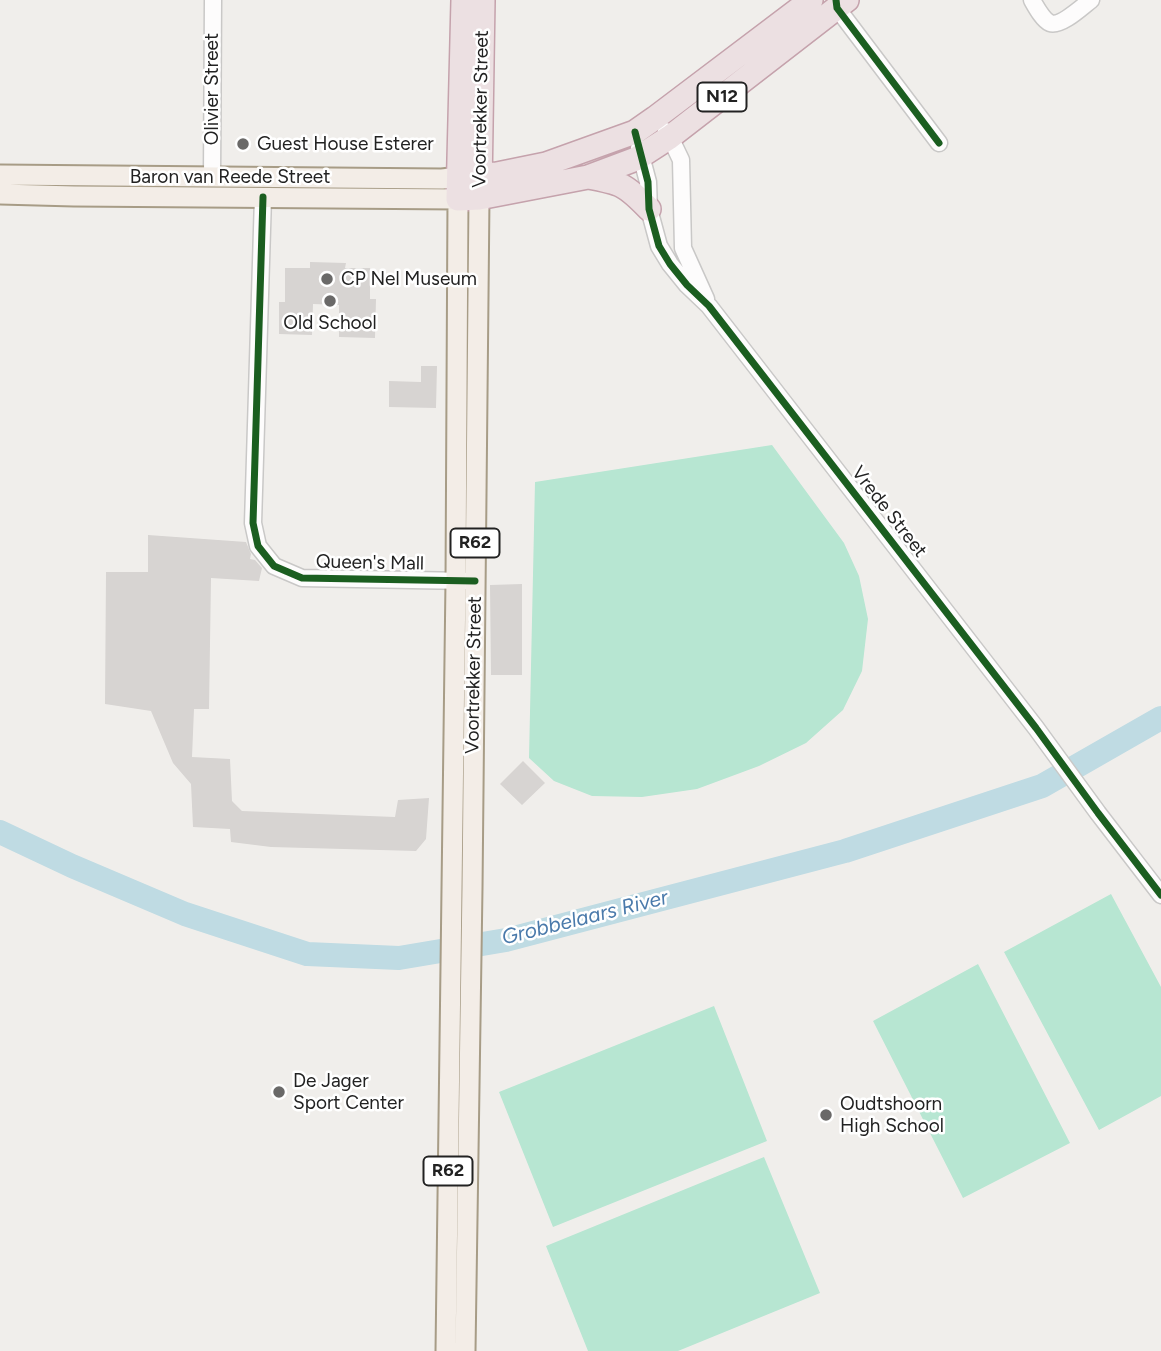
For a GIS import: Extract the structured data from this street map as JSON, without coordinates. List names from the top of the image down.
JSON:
{
  "streets": {
    "highway": ["N12", "Voortrekker Street"],
    "main road": ["Baron van Reede Street", "R62"],
    "street": ["Olivier Street", "Vrede Street", "Queen's Mall"]
  },
  "crossings": [
    ["Olivier Street", "Baron van Reede Street"],
    ["N12", "Voortrekker Street"],
    ["N12", "Baron van Reede Street"],
    ["N12", "Vrede Street"],
    ["Voortrekker Street", "Baron van Reede Street"],
    ["Voortrekker Street", "Queen's Mall"],
    ["Baron van Reede Street", "Queen's Mall"]
  ],
  "water": ["Grobbelaars River"],
  "places": [
    "Guest House Esterer",
    "CP Nel Museum",
    "Old School",
    "De Jager Sport Center",
    "Oudtshoorn High School"
  ]
}
